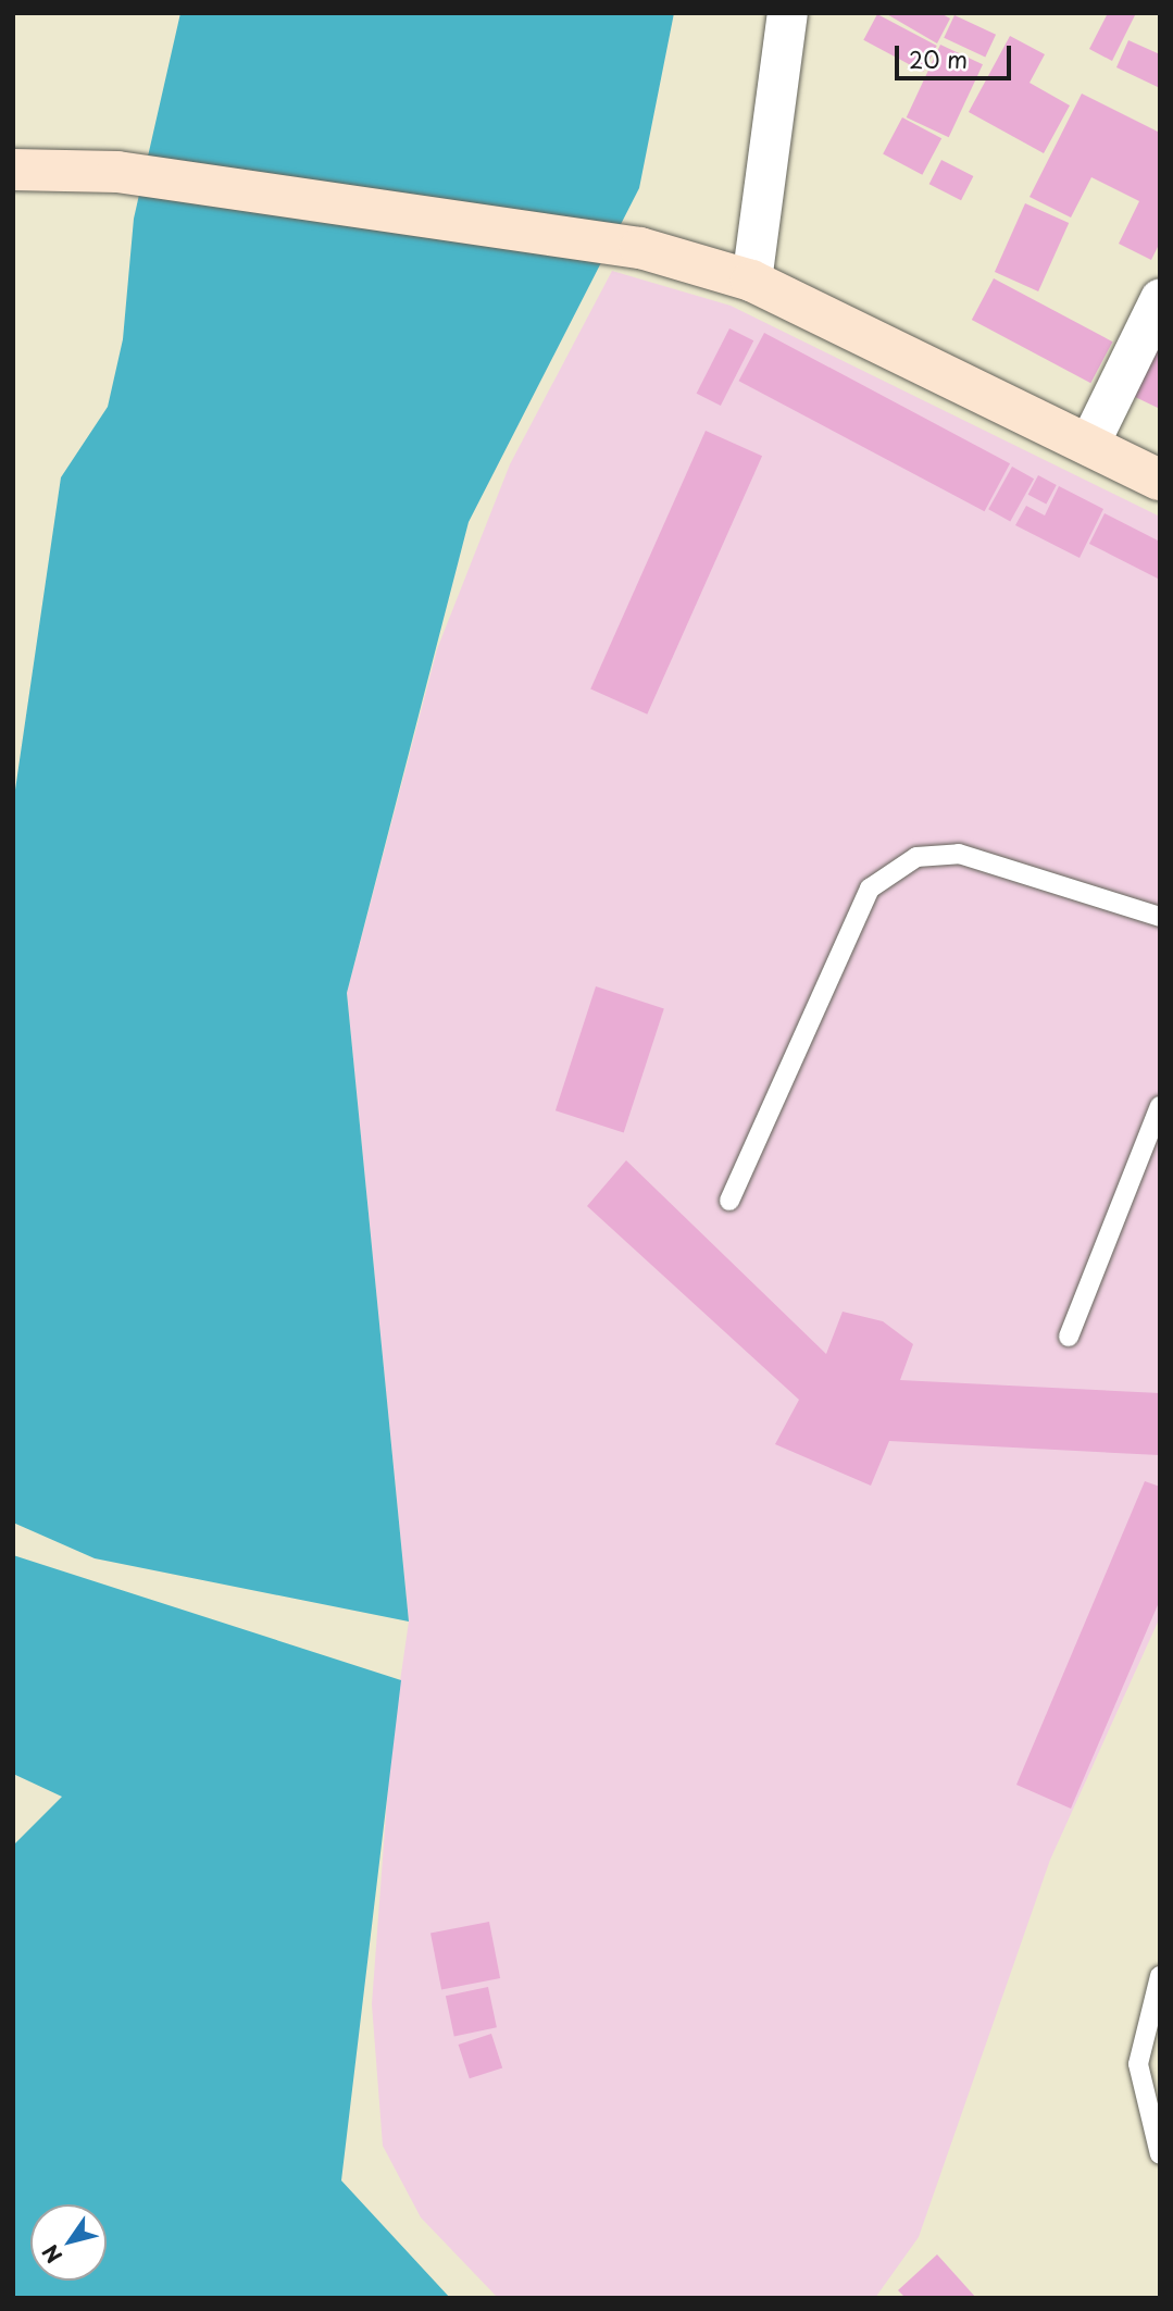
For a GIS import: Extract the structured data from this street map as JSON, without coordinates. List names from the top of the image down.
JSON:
{
  "scale_bar": "20 m",
  "north": "bottom left"
}
